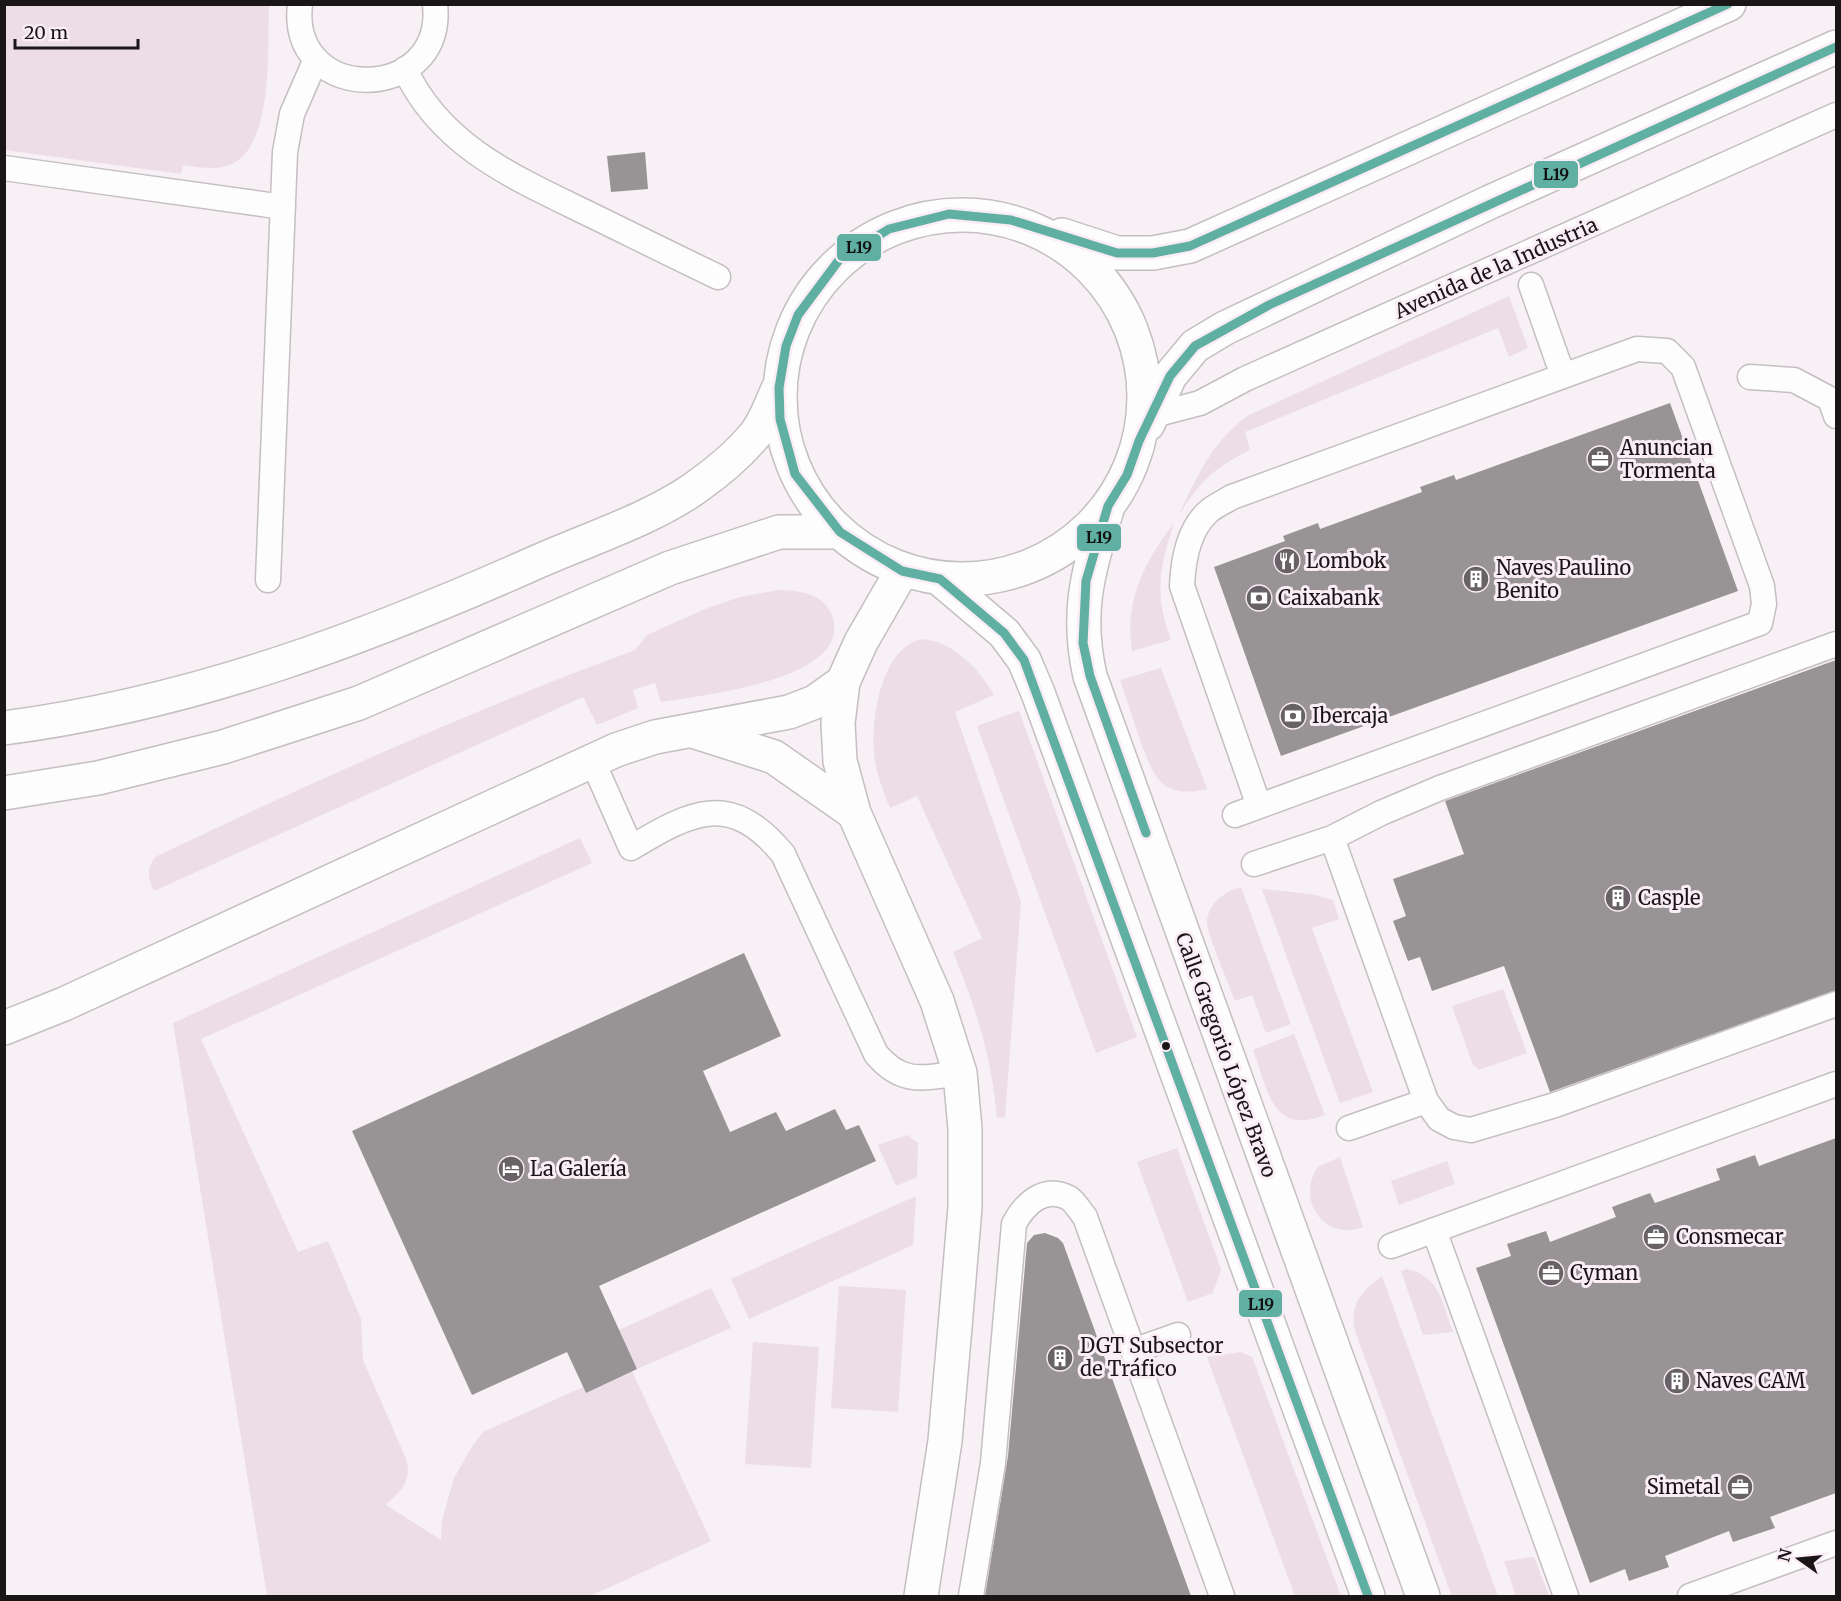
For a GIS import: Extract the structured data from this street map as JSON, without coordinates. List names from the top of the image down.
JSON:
{
  "streets": {
    "main road": ["Calle Gregorio López Bravo"],
    "lane": ["Avenida de la Industria"]
  },
  "places": {
    "office": [
      "Anuncian Tormenta",
      "Consmecar",
      "Cyman",
      "Simetal"
    ],
    "restaurant": ["Lombok"],
    "building": [
      "Naves Paulino Benito",
      "Casple",
      "DGT Subsector de Tráfico",
      "Naves CAM"
    ],
    "bank": ["Caixabank", "Ibercaja"],
    "hotel": ["La Galería"]
  },
  "lines": ["transit line L19"],
  "scale_bar": "20 m",
  "north": "left"
}
